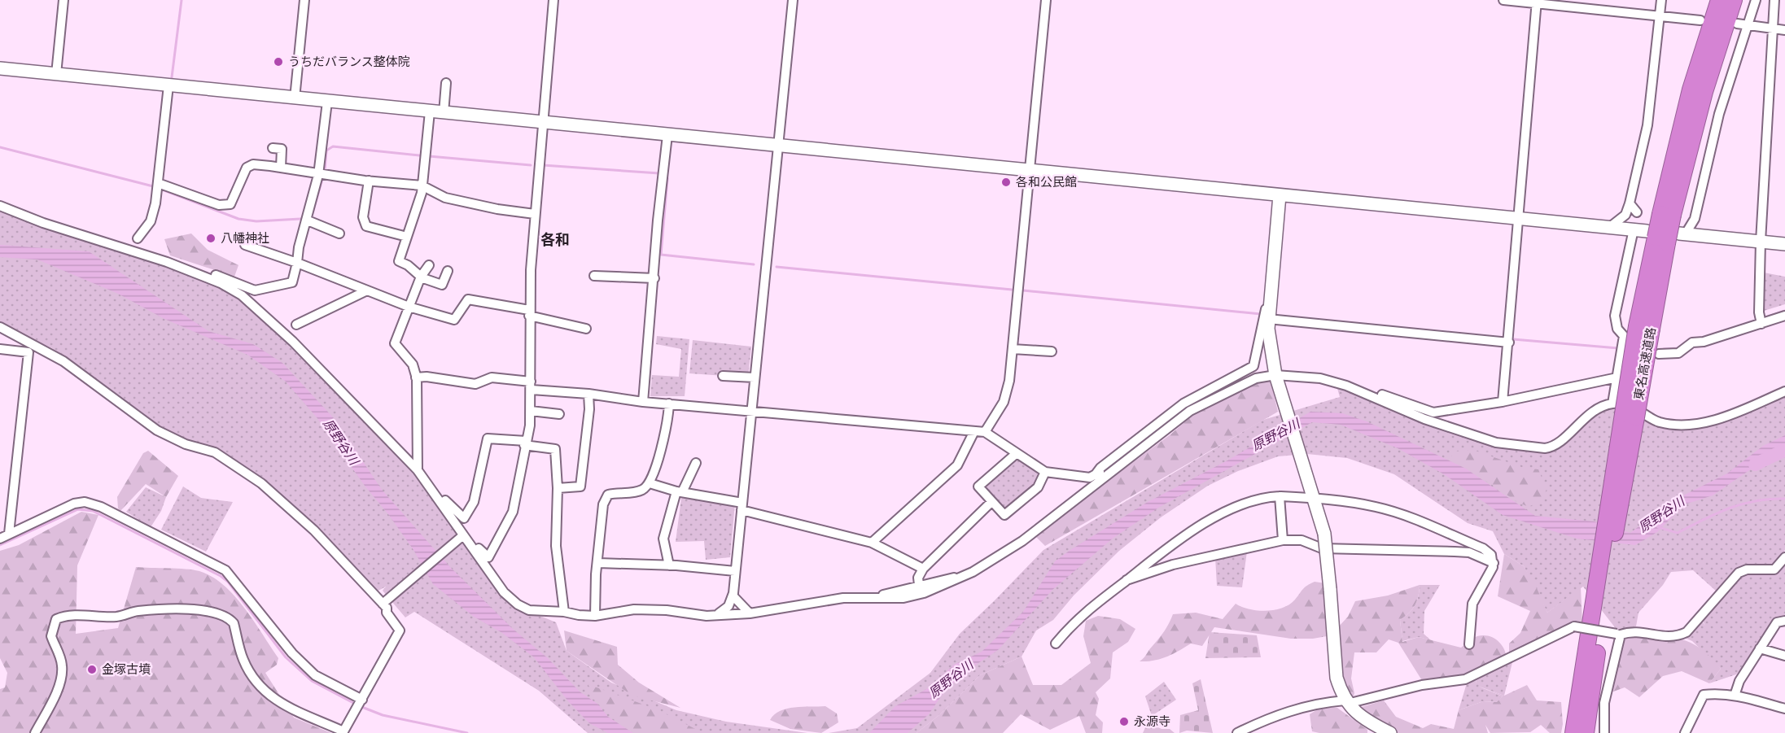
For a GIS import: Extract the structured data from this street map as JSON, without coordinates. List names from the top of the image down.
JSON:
{
  "streets": {
    "highway": ["東名高速道路"]
  },
  "districts": ["各和"],
  "water": ["原野谷川"],
  "places": [
    "うちだバランス整体院",
    "各和公民館",
    "八幡神社",
    "金塚古墳",
    "永源寺"
  ]
}
